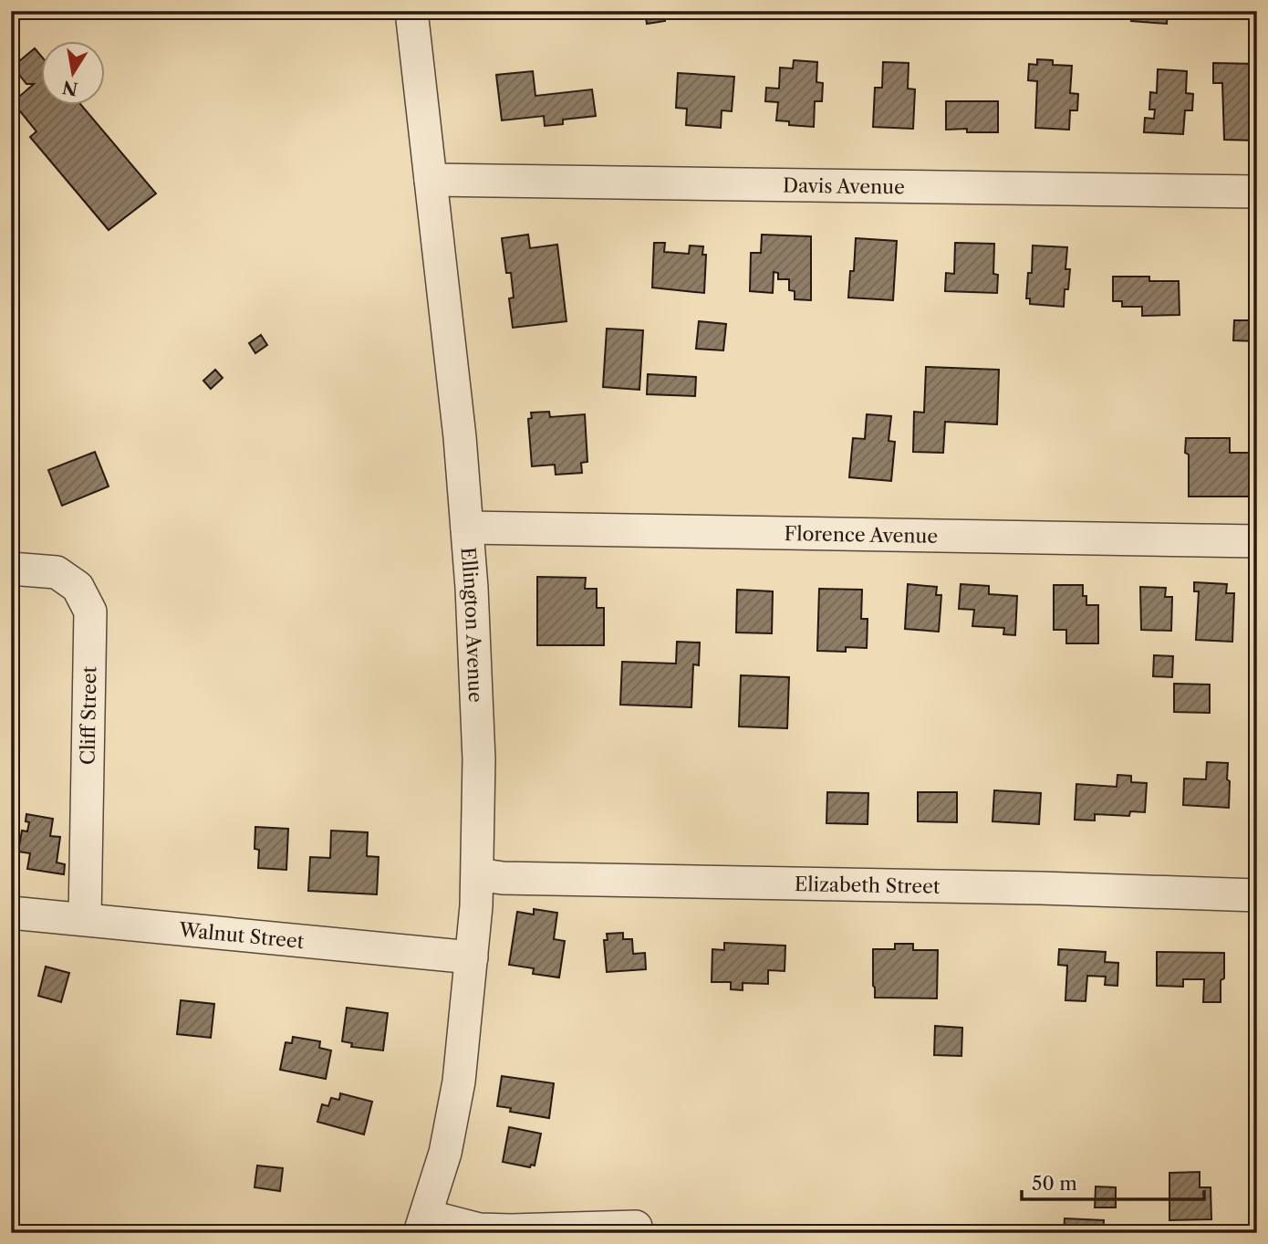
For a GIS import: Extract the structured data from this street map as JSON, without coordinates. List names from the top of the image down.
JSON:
{
  "streets": {
    "street": [
      "Davis Avenue",
      "Florence Avenue",
      "Ellington Avenue",
      "Cliff Street",
      "Elizabeth Street",
      "Walnut Street"
    ]
  },
  "crossings": [
    ["Davis Avenue", "Ellington Avenue"],
    ["Florence Avenue", "Ellington Avenue"],
    ["Ellington Avenue", "Elizabeth Street"],
    ["Ellington Avenue", "Walnut Street"],
    ["Cliff Street", "Walnut Street"]
  ],
  "scale_bar": "50 m",
  "north": "bottom"
}
